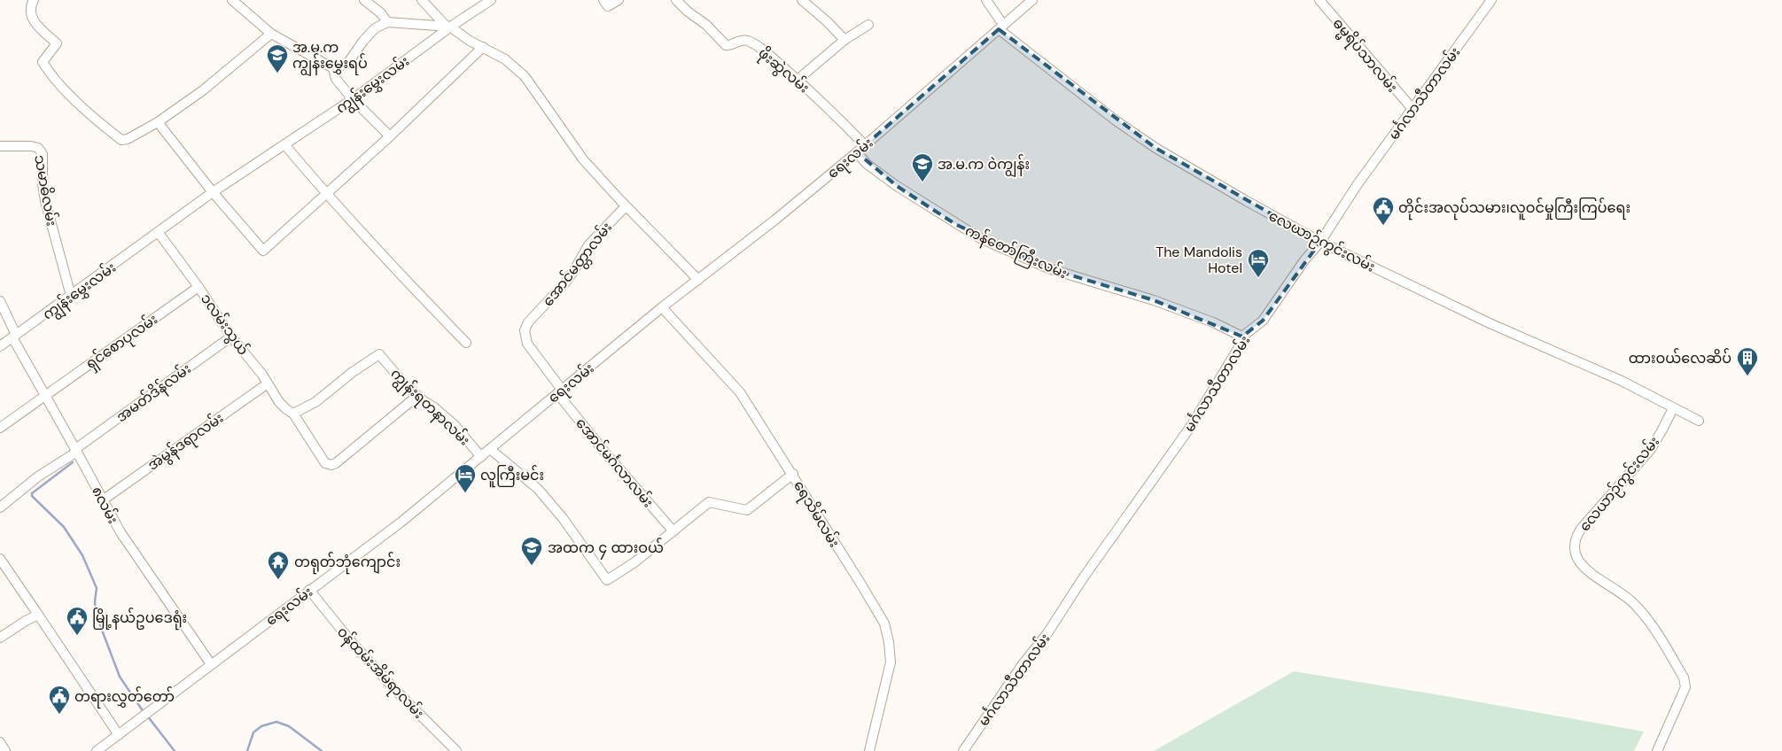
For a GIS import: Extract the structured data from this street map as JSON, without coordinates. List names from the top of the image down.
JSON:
{
  "streets": {
    "street": [
      "ဓမ္မရိပ်သာလမ်း",
      "ဖိုးဆွဲလမ်း",
      "ကျွန်းမွှေးလမ်း",
      "မင်္ဂလာသီတာလမ်း",
      "ရေးလမ်း",
      "သမာဓိလမ်း",
      "လေယာဉ်ကွင်းလမ်း",
      "ကန်တော်ကြီးလမ်း",
      "အောင်မတ္တာလမ်း",
      "၁လမ်းသွယ်",
      "ရှင်စောပုလမ်း",
      "အမတ်ဒိန်လမ်း",
      "ကျွန်းရတနာလမ်း",
      "အဲမွန်ဒရာလမ်း",
      "အောင်မင်္ဂလာလမ်း",
      "၈လမ်း",
      "ရေသိမ်လမ်း",
      "၀န်ထမ်းအိမ်ရာလမ်း"
    ]
  },
  "crossings": [
    ["ဓမ္မရိပ်သာလမ်း", "မင်္ဂလာသီတာလမ်း"],
    ["ဖိုးဆွဲလမ်း", "ရေးလမ်း"],
    ["ကျွန်းမွှေးလမ်း", "သမာဓိလမ်း"],
    ["ကျွန်းမွှေးလမ်း", "၁လမ်းသွယ်"],
    ["ကျွန်းမွှေးလမ်း", "၈လမ်း"],
    ["မင်္ဂလာသီတာလမ်း", "လေယာဉ်ကွင်းလမ်း"],
    ["မင်္ဂလာသီတာလမ်း", "ကန်တော်ကြီးလမ်း"],
    ["ရေးလမ်း", "လေယာဉ်ကွင်းလမ်း"],
    ["ရေးလမ်း", "ကန်တော်ကြီးလမ်း"],
    ["ရေးလမ်း", "အောင်မတ္တာလမ်း"],
    ["ရေးလမ်း", "ကျွန်းရတနာလမ်း"],
    ["ရေးလမ်း", "အောင်မင်္ဂလာလမ်း"],
    ["ရေးလမ်း", "၈လမ်း"],
    ["ရေးလမ်း", "ရေသိမ်လမ်း"],
    ["ရေးလမ်း", "၀န်ထမ်းအိမ်ရာလမ်း"],
    ["အောင်မတ္တာလမ်း", "အောင်မင်္ဂလာလမ်း"],
    ["၁လမ်းသွယ်", "ရှင်စောပုလမ်း"],
    ["၁လမ်းသွယ်", "အမတ်ဒိန်လမ်း"],
    ["၁လမ်းသွယ်", "ကျွန်းရတနာလမ်း"],
    ["၁လမ်းသွယ်", "အဲမွန်ဒရာလမ်း"],
    ["ရှင်စောပုလမ်း", "၈လမ်း"],
    ["အမတ်ဒိန်လမ်း", "၈လမ်း"],
    ["အဲမွန်ဒရာလမ်း", "၈လမ်း"]
  ],
  "places": {
    "school or university": ["အ.မ.က ကျွန်းမွှေးရပ်", "အ.မ.က ဝဲကျွန်း", "အထက ၄ ထားဝယ်"],
    "public building": ["တိုင်းအလုပ်သမား၊လူဝင်မှုကြီးကြပ်ရေး", "မြို့နယ်ဥပဒေရုံး", "တရားလွှတ်တော်"],
    "hotel": ["The Mandolis Hotel", "လူကြီးမင်း"],
    "building": ["ထားဝယ်လေဆိပ်"],
    "temple": ["တရုတ်ဘုံကျောင်း"]
  }
}
